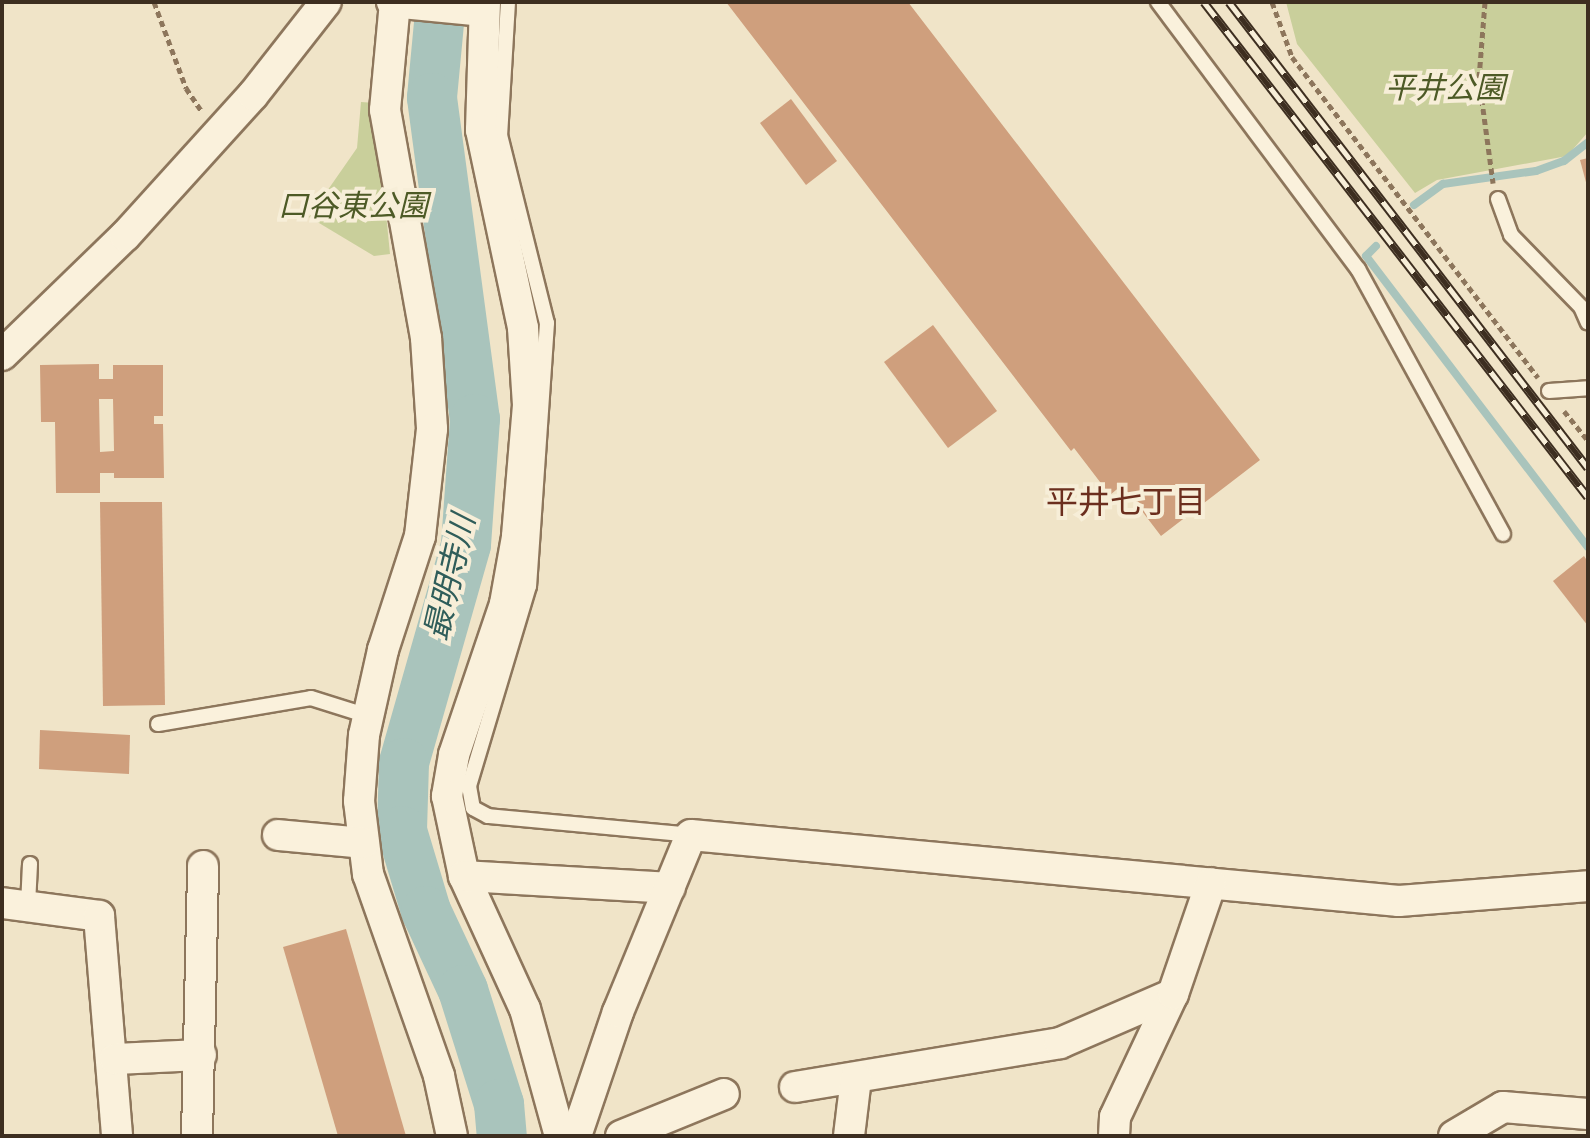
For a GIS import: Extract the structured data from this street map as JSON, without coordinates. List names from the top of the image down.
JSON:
{
  "districts": ["平井七丁目"],
  "water": ["最明寺川"],
  "parks": ["平井公園", "口谷東公園"]
}
